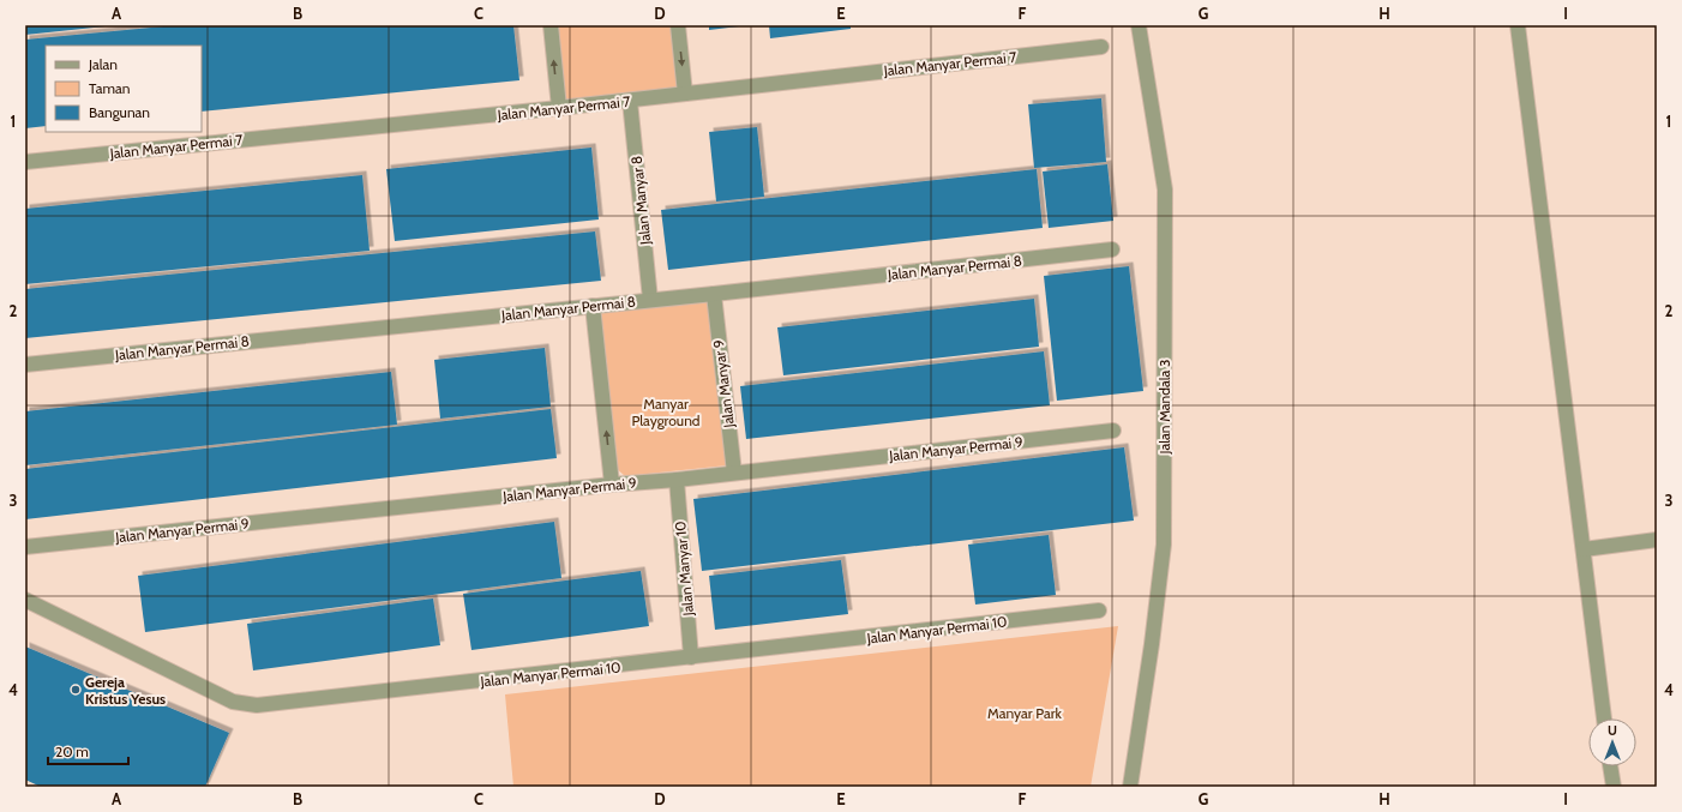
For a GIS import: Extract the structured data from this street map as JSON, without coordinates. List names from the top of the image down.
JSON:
{
  "streets": {
    "street": [
      "Jalan Manyar Permai 7",
      "Jalan Manyar 8",
      "Jalan Manyar Permai 8",
      "Jalan Manyar 9",
      "Jalan Mandala 3",
      "Jalan Manyar Permai 9",
      "Jalan Manyar 10",
      "Jalan Manyar Permai 10"
    ]
  },
  "crossings": [
    ["Jalan Manyar Permai 7", "Jalan Manyar 8"],
    ["Jalan Manyar 8", "Jalan Manyar Permai 8"],
    ["Jalan Manyar Permai 8", "Jalan Manyar 9"],
    ["Jalan Manyar 9", "Jalan Manyar Permai 9"],
    ["Jalan Manyar Permai 9", "Jalan Manyar 10"],
    ["Jalan Manyar 10", "Jalan Manyar Permai 10"]
  ],
  "parks": ["Manyar Playground", "Manyar Park"],
  "places": ["Gereja Kristus Yesus"],
  "legend": ["Jalan", "Taman", "Bangunan"],
  "scale_bar": "20 m",
  "north": "top",
  "grid": {
    "columns": [
      "A",
      "B",
      "C",
      "D",
      "E",
      "F",
      "G",
      "H",
      "I"
    ],
    "rows": [
      "1",
      "2",
      "3",
      "4"
    ]
  }
}
